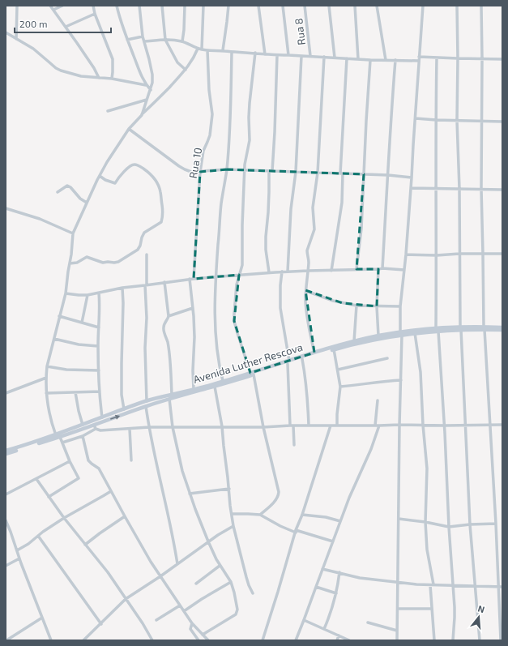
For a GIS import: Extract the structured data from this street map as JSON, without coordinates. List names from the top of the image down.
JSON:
{
  "streets": {
    "main road": ["Avenida Luther Rescova"],
    "street": ["Rua 8", "Rua 10"]
  },
  "scale_bar": "200 m",
  "north": "top"
}
